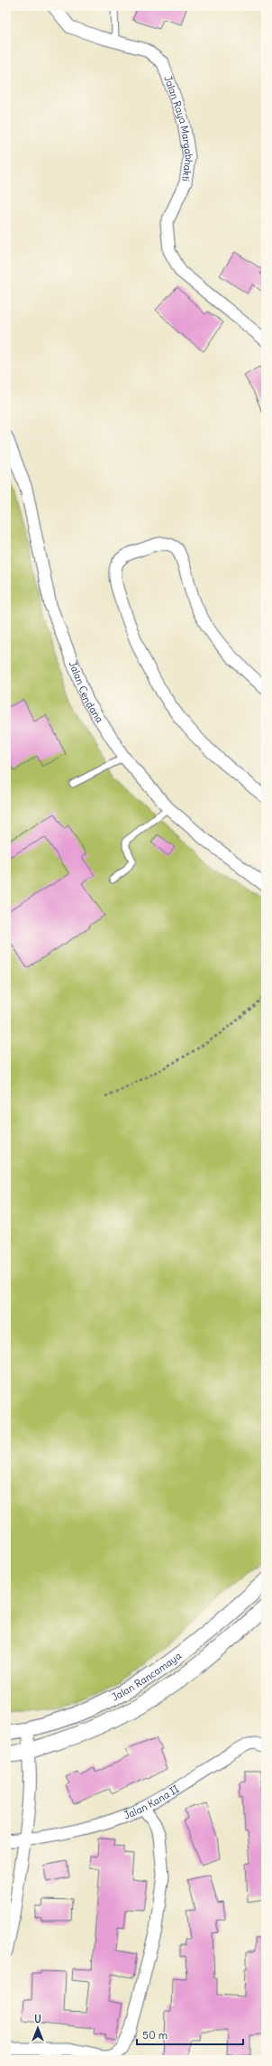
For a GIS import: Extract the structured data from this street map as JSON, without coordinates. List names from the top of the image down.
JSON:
{
  "streets": {
    "street": [
      "Jalan Raya Margabhakti",
      "Jalan Cendana",
      "Jalan Rancamaya",
      "Jalan Kana II"
    ]
  },
  "scale_bar": "50 m",
  "north": "top"
}
